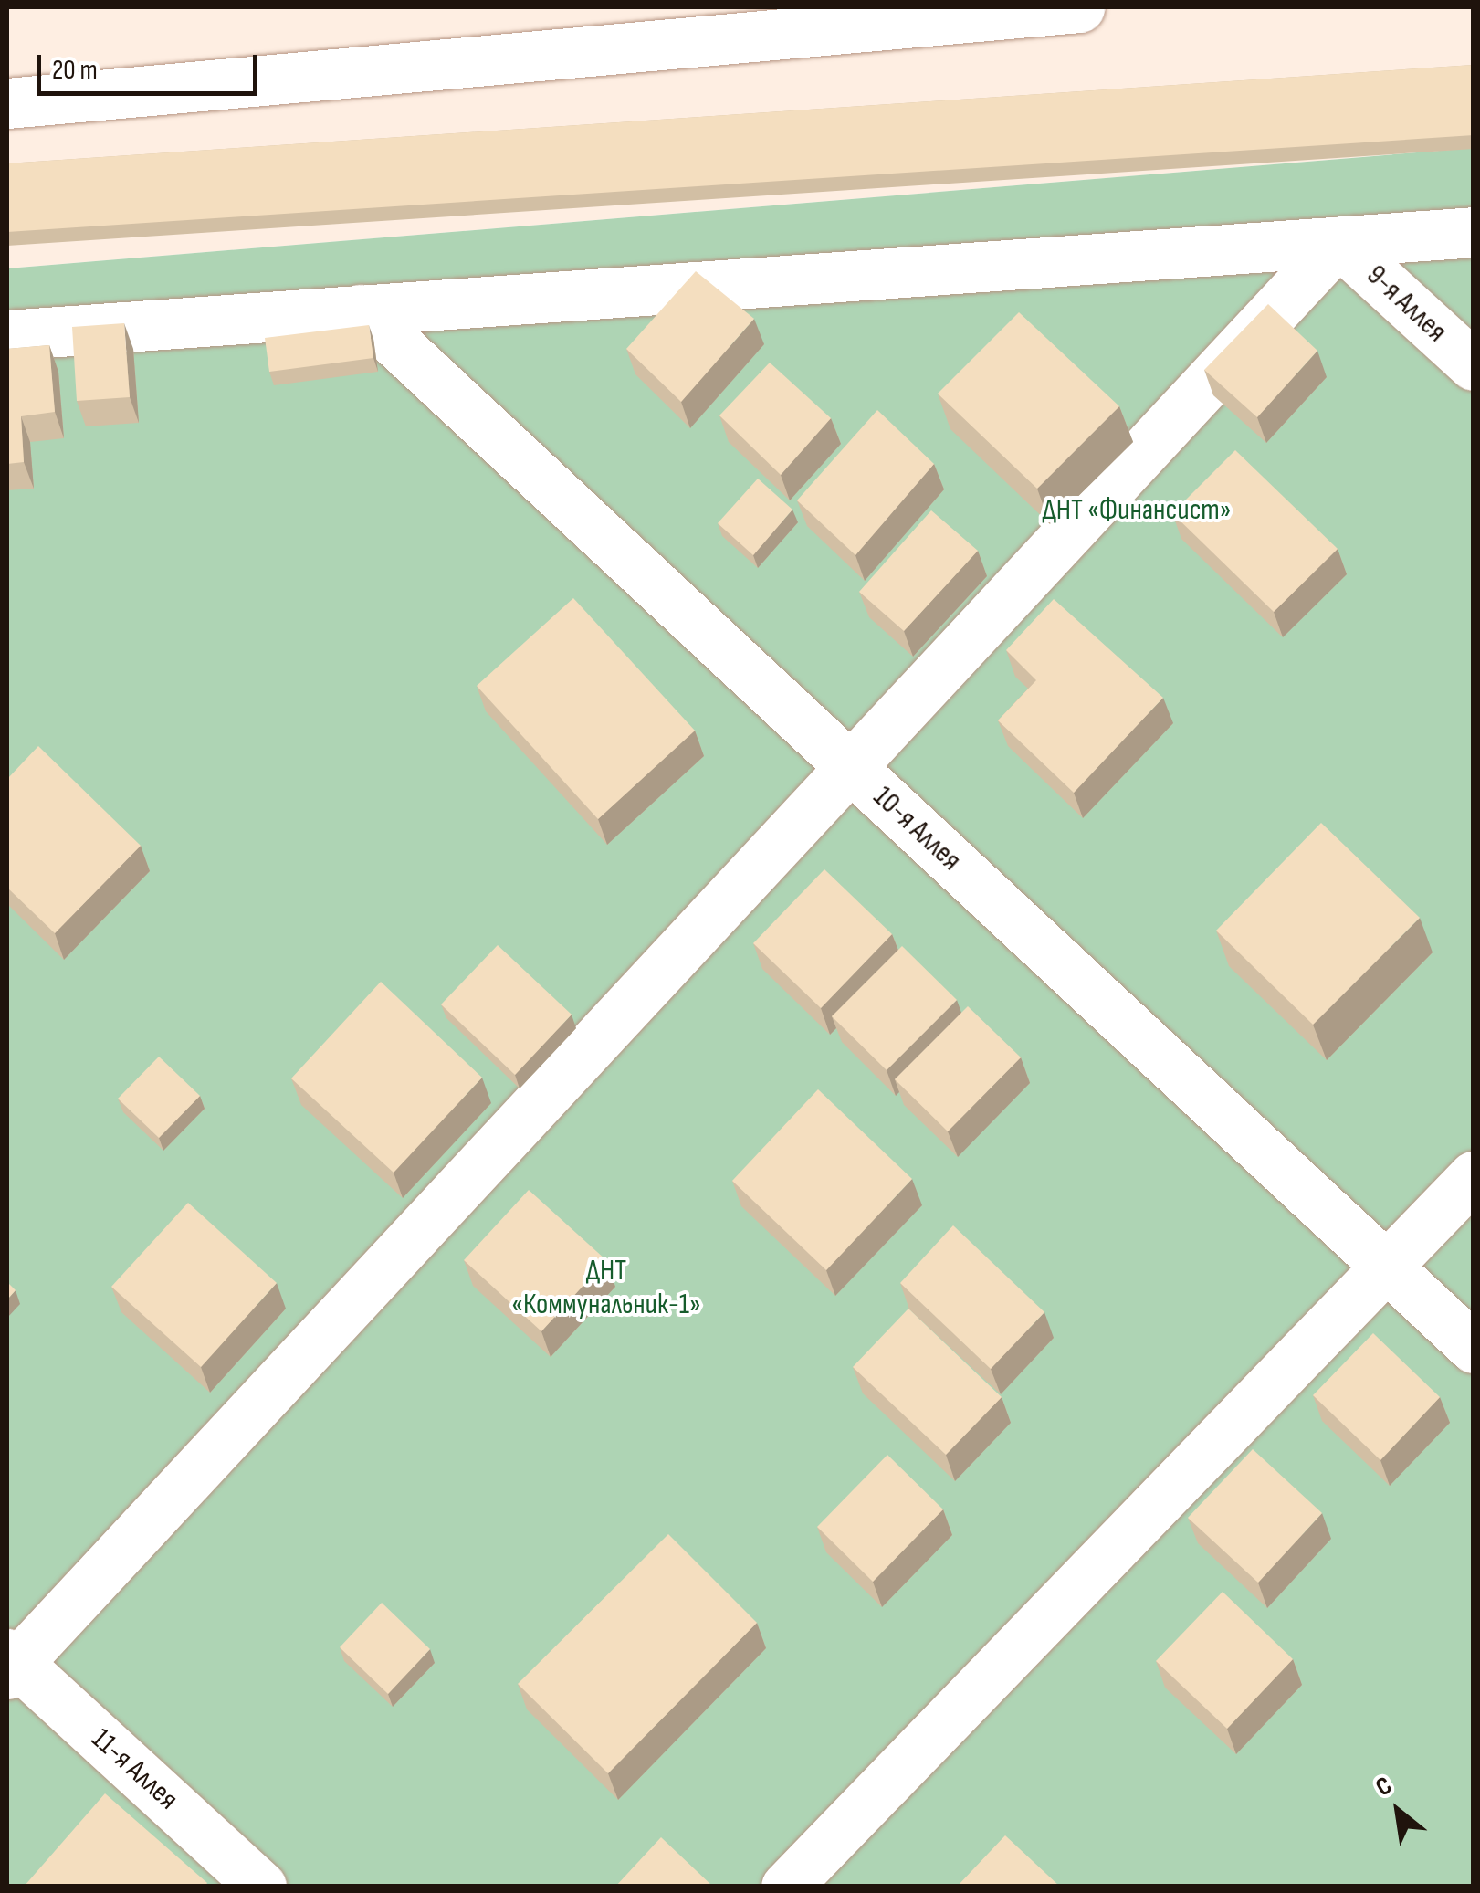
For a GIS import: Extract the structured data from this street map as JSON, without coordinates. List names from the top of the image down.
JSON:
{
  "streets": {
    "lane": ["9-я Аллея", "10-я Аллея", "11-я Аллея"]
  },
  "parks": ["ДНТ «Финансист»", "ДНТ «Коммунальник-1»"],
  "scale_bar": "20 m",
  "north": "top left"
}
